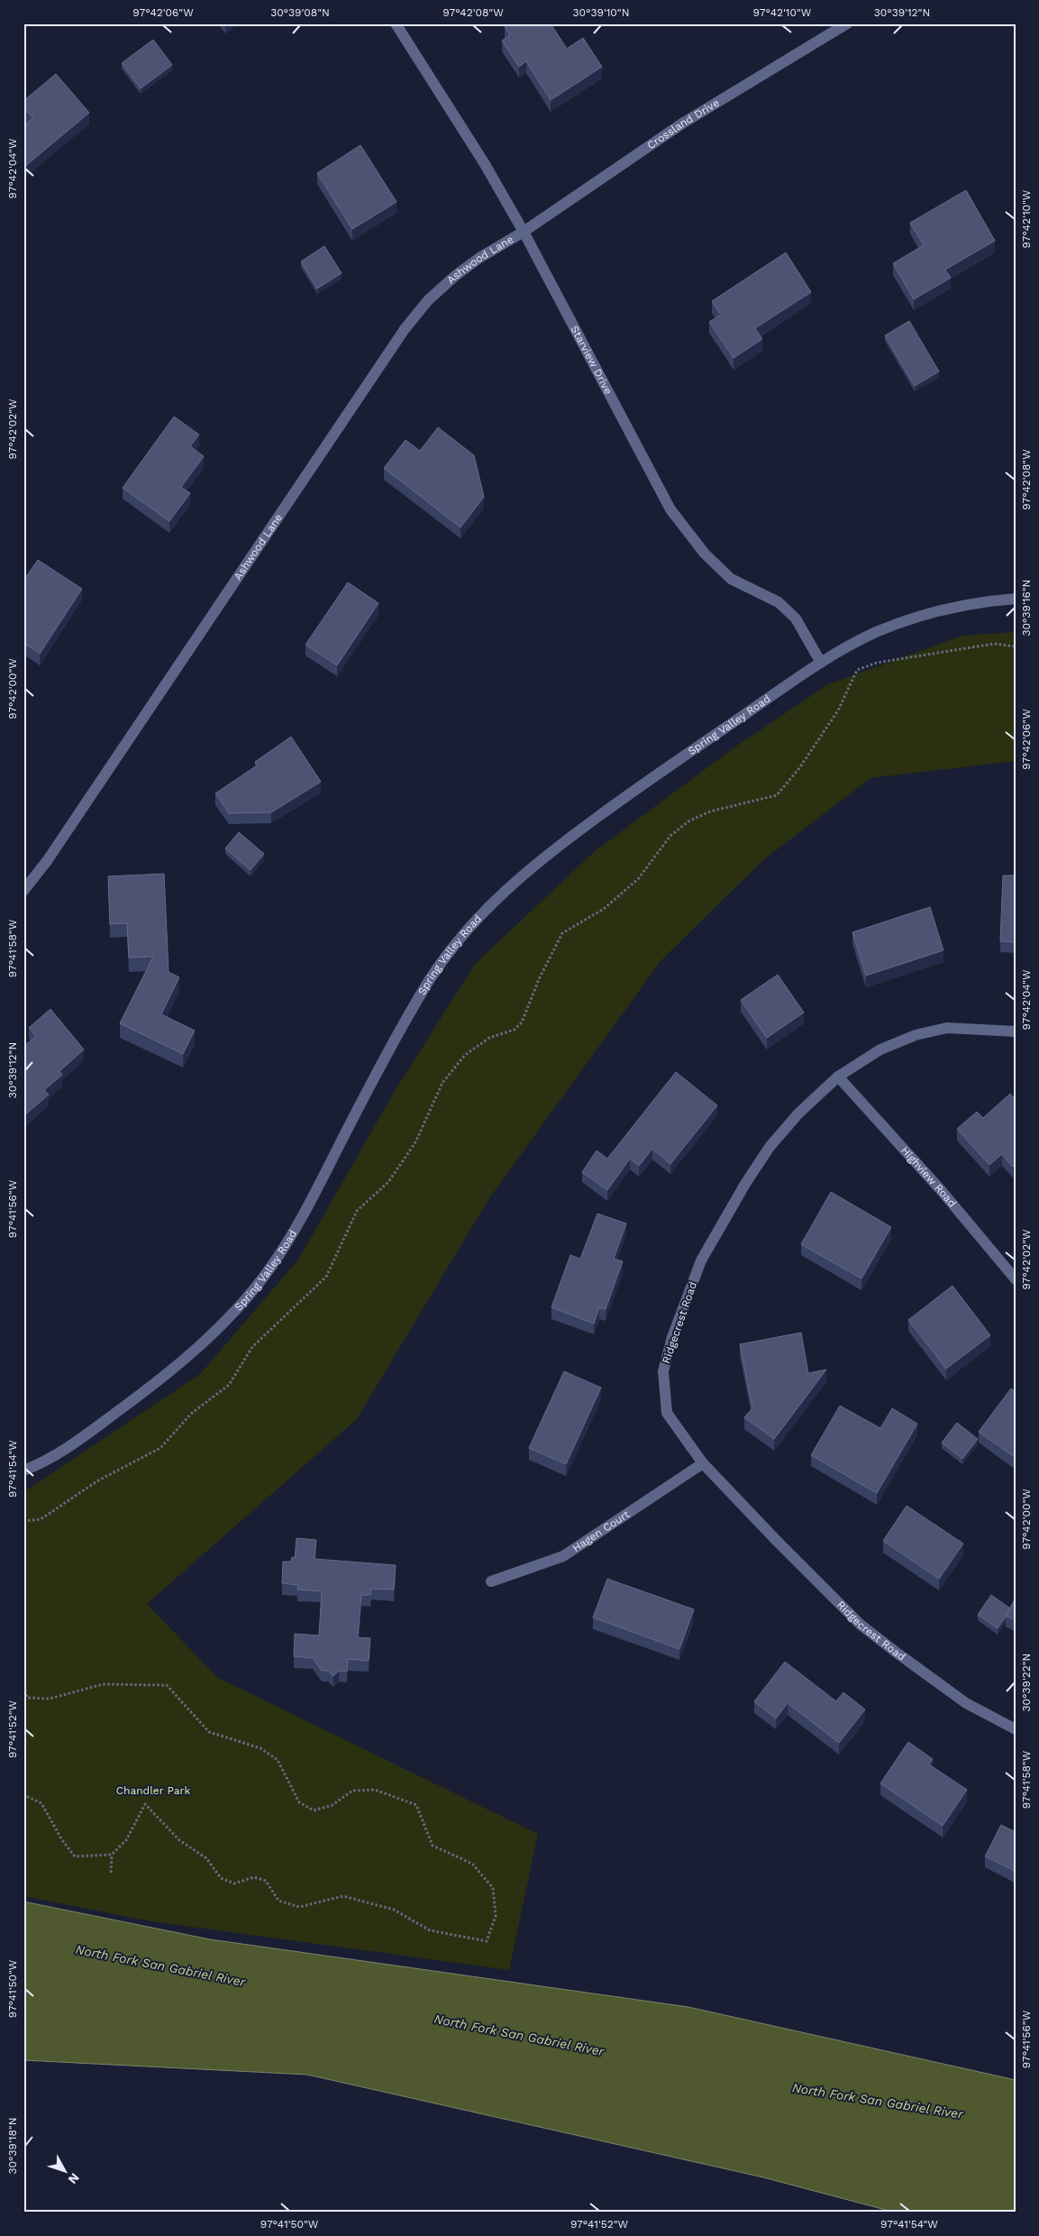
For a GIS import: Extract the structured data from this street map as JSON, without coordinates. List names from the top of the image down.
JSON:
{
  "streets": {
    "street": [
      "Crossland Drive",
      "Ashwood Lane",
      "Starview Drive",
      "Spring Valley Road",
      "Highview Road",
      "Ridgecrest Road",
      "Hagen Court"
    ]
  },
  "crossings": [
    ["Crossland Drive", "Ashwood Lane"],
    ["Crossland Drive", "Starview Drive"],
    ["Ashwood Lane", "Starview Drive"],
    ["Starview Drive", "Spring Valley Road"],
    ["Highview Road", "Ridgecrest Road"],
    ["Ridgecrest Road", "Hagen Court"]
  ],
  "water": ["North Fork San Gabriel River"],
  "parks": ["Chandler Park"],
  "north": "bottom right",
  "coordinates": [
    "97°42'06\"W",
    "30°39'08\"N",
    "97°42'08\"W",
    "30°39'10\"N",
    "97°42'10\"W",
    "30°39'12\"N",
    "97°42'04\"W",
    "97°42'02\"W",
    "30°39'16\"N",
    "97°42'00\"W",
    "97°41'58\"W",
    "97°41'56\"W",
    "97°41'54\"W",
    "30°39'22\"N",
    "97°41'52\"W",
    "97°41'50\"W",
    "30°39'18\"N"
  ]
}
